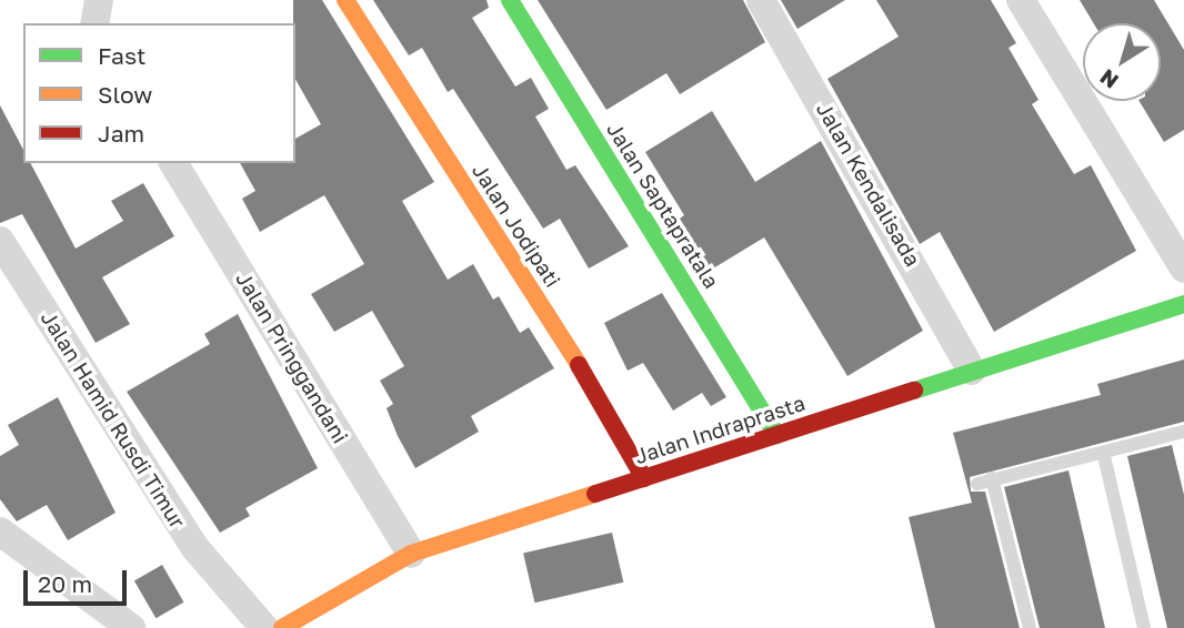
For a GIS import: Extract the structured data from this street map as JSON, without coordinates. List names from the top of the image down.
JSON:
{
  "streets": {
    "street": [
      "Jalan Kendalisada",
      "Jalan Saptapratala",
      "Jalan Jodipati",
      "Jalan Pringgandani",
      "Jalan Hamid Rusdi Timur",
      "Jalan Indraprasta"
    ]
  },
  "crossings": [
    ["Jalan Kendalisada", "Jalan Indraprasta"],
    ["Jalan Saptapratala", "Jalan Indraprasta"],
    ["Jalan Jodipati", "Jalan Indraprasta"],
    ["Jalan Pringgandani", "Jalan Indraprasta"]
  ],
  "legend": ["Fast", "Slow", "Jam"],
  "scale_bar": "20 m",
  "north": "bottom left"
}
